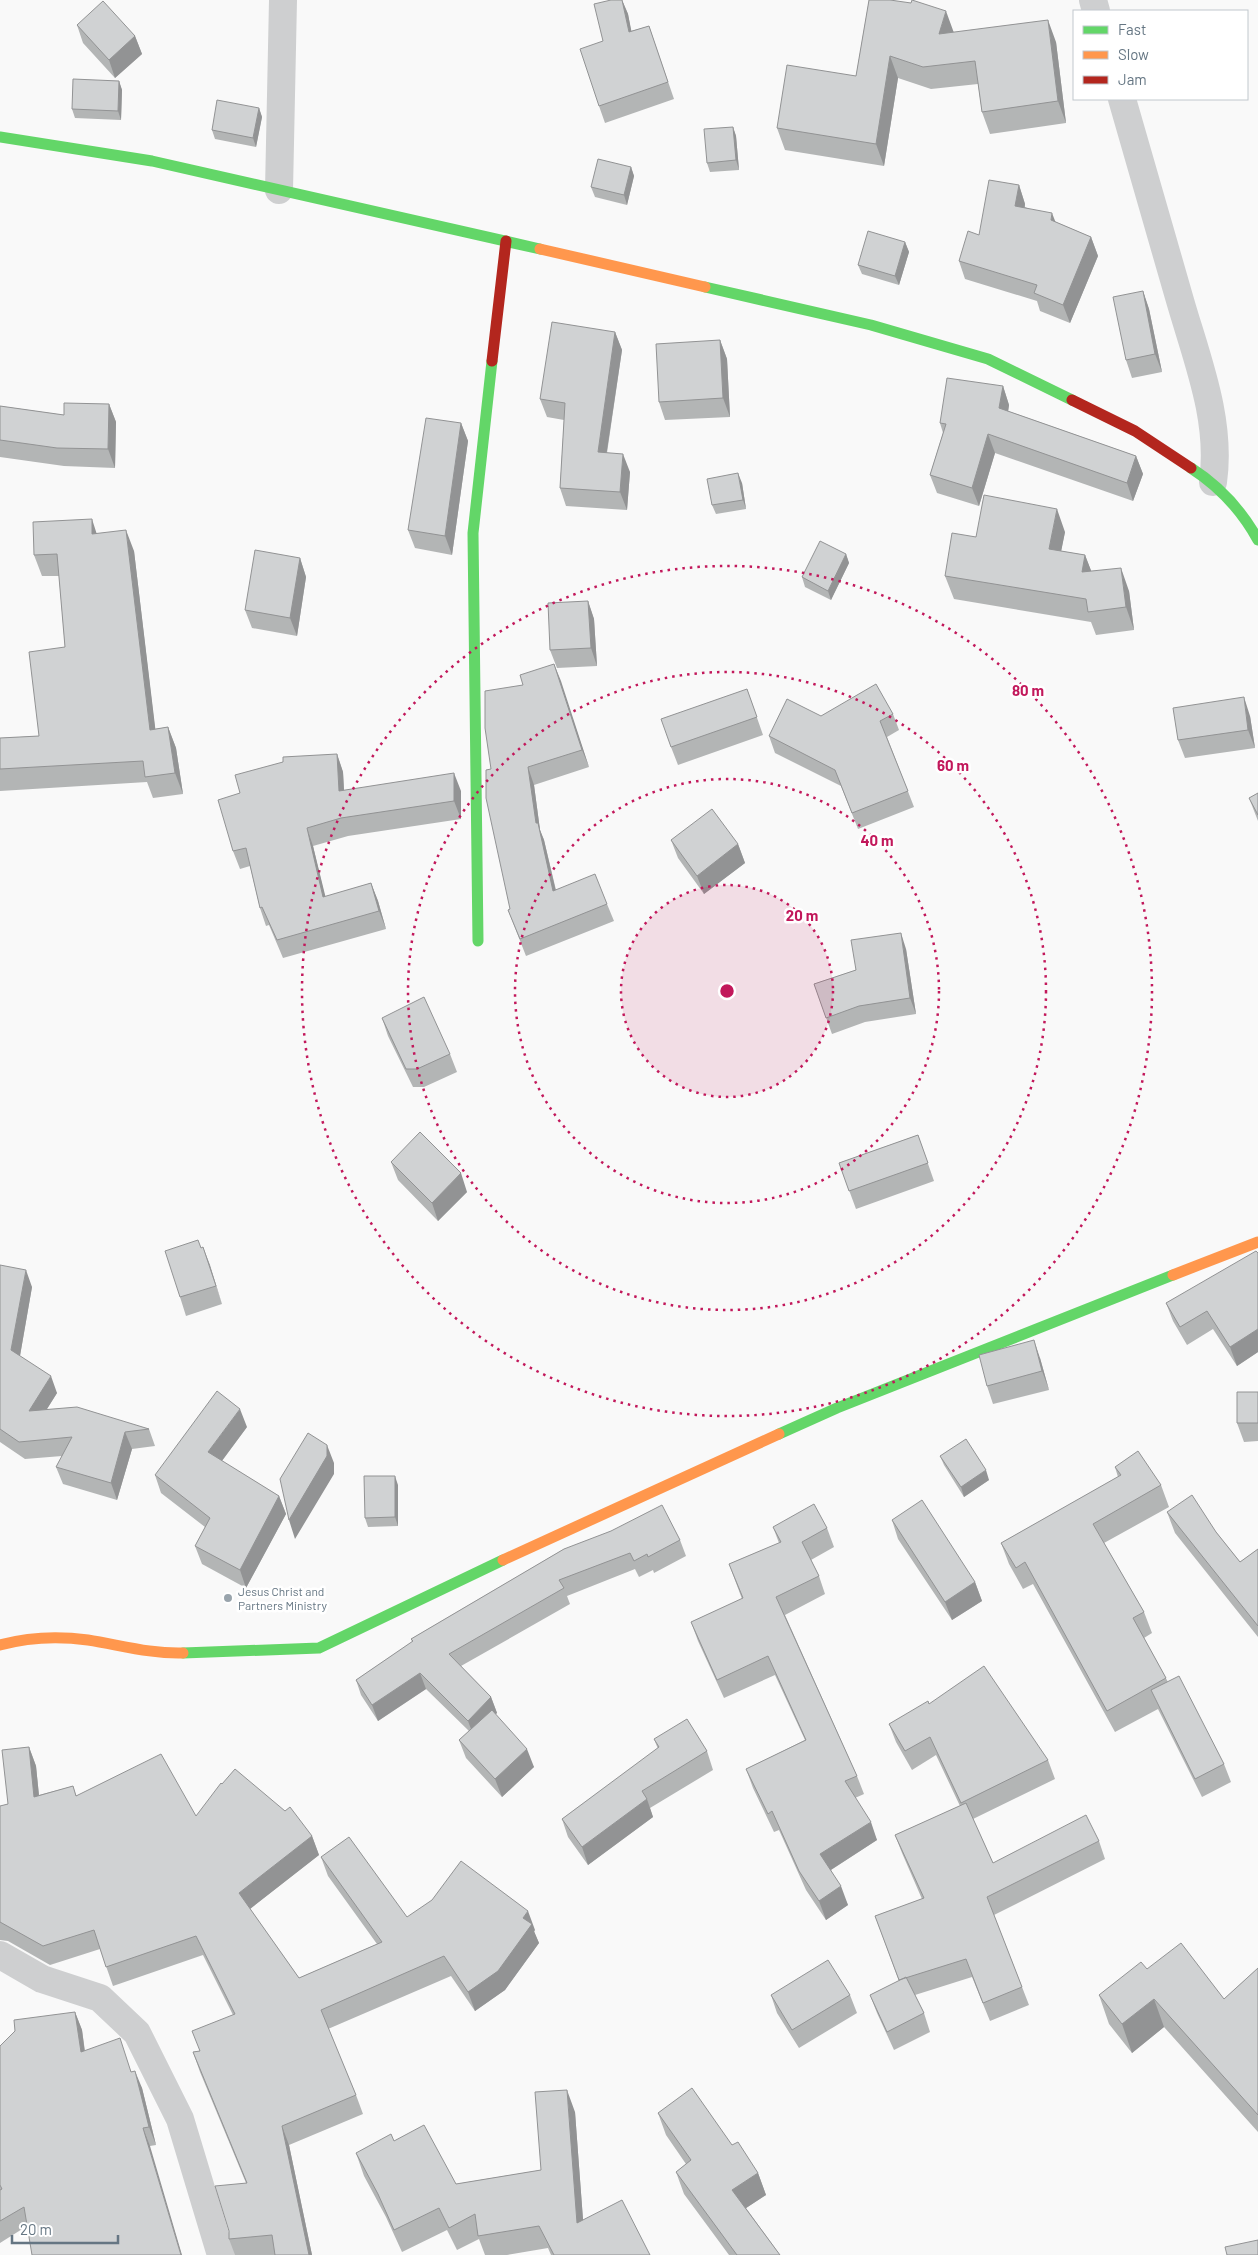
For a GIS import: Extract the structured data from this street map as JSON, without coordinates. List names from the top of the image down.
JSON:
{
  "places": ["Jesus Christ and Partners Ministry"],
  "legend": ["Fast", "Slow", "Jam"],
  "scale_bar": "20 m",
  "rings": [
    "80 m",
    "60 m",
    "40 m",
    "20 m"
  ]
}
